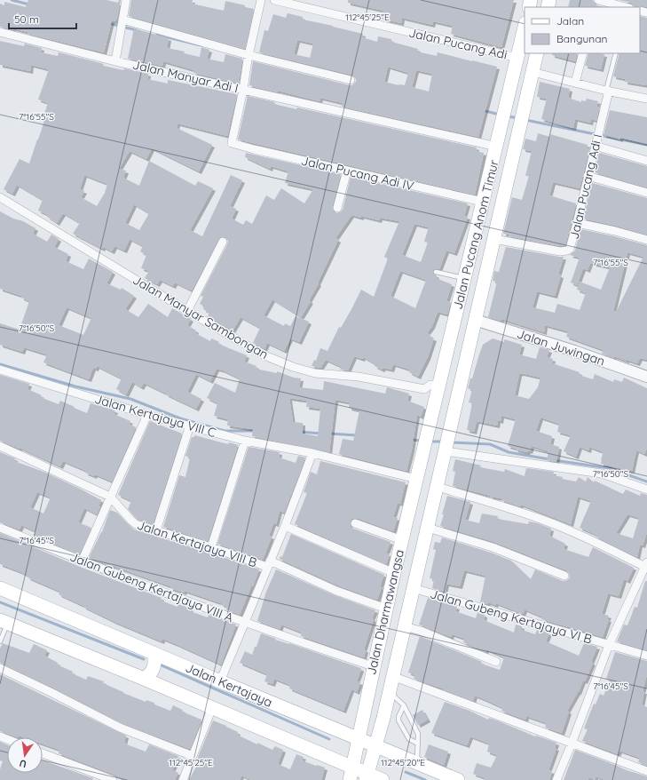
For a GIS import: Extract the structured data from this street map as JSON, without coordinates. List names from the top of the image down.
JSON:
{
  "streets": {
    "main road": ["Jalan Pucang Anom Timur", "Jalan Dharmawangsa", "Jalan Kertajaya"],
    "street": [
      "Jalan Pucang Adi",
      "Jalan Manyar Adi I",
      "Jalan Pucang Adi IV",
      "Jalan Pucang Adi I",
      "Jalan Manyar Sambongan",
      "Jalan Juwingan",
      "Jalan Kertajaya VIII C",
      "Jalan Kertajaya VIII B",
      "Jalan Gubeng Kertajaya VIII A",
      "Jalan Gubeng Kertajaya VI B"
    ]
  },
  "crossings": [
    ["Jalan Pucang Adi", "Jalan Pucang Anom Timur"],
    ["Jalan Manyar Adi I", "Jalan Pucang Adi IV"],
    ["Jalan Manyar Adi I", "Jalan Pucang Anom Timur"],
    ["Jalan Pucang Adi IV", "Jalan Pucang Anom Timur"],
    ["Jalan Pucang Adi I", "Jalan Pucang Anom Timur"],
    ["Jalan Pucang Anom Timur", "Jalan Manyar Sambongan"],
    ["Jalan Pucang Anom Timur", "Jalan Juwingan"],
    ["Jalan Pucang Anom Timur", "Jalan Dharmawangsa"],
    ["Jalan Kertajaya VIII C", "Jalan Dharmawangsa"],
    ["Jalan Gubeng Kertajaya VIII A", "Jalan Dharmawangsa"],
    ["Jalan Dharmawangsa", "Jalan Gubeng Kertajaya VI B"],
    ["Jalan Dharmawangsa", "Jalan Kertajaya"]
  ],
  "legend": ["Jalan", "Bangunan"],
  "scale_bar": "50 m",
  "north": "bottom",
  "coordinates": [
    "112°45'25\"E",
    "7°16'55\"S",
    "7°16'50\"S",
    "7°16'45\"S",
    "112°45'20\"E"
  ]
}
